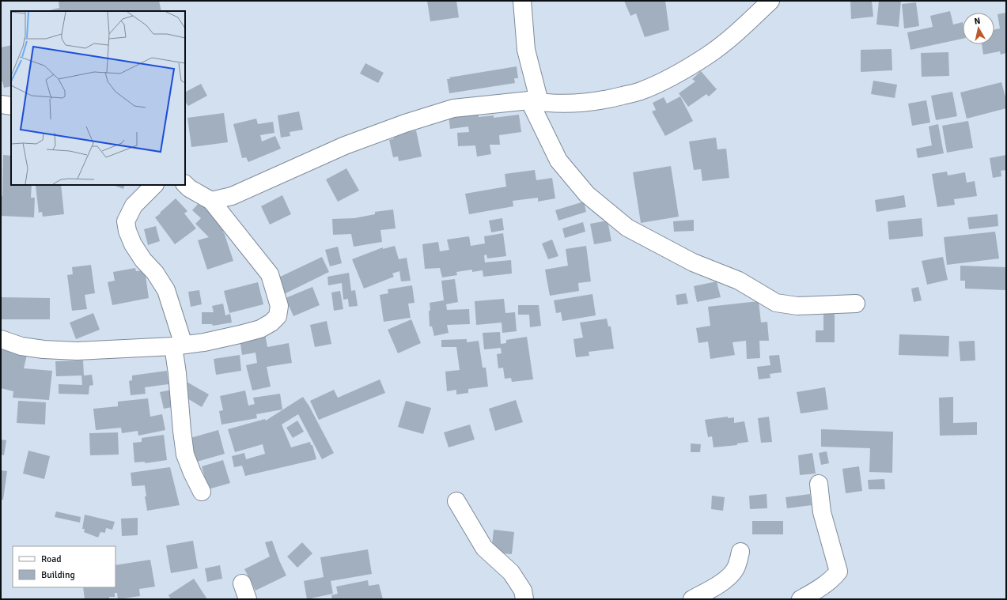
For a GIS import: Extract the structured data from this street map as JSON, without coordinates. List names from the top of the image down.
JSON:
{
  "legend": ["Road", "Building"],
  "north": "top"
}
